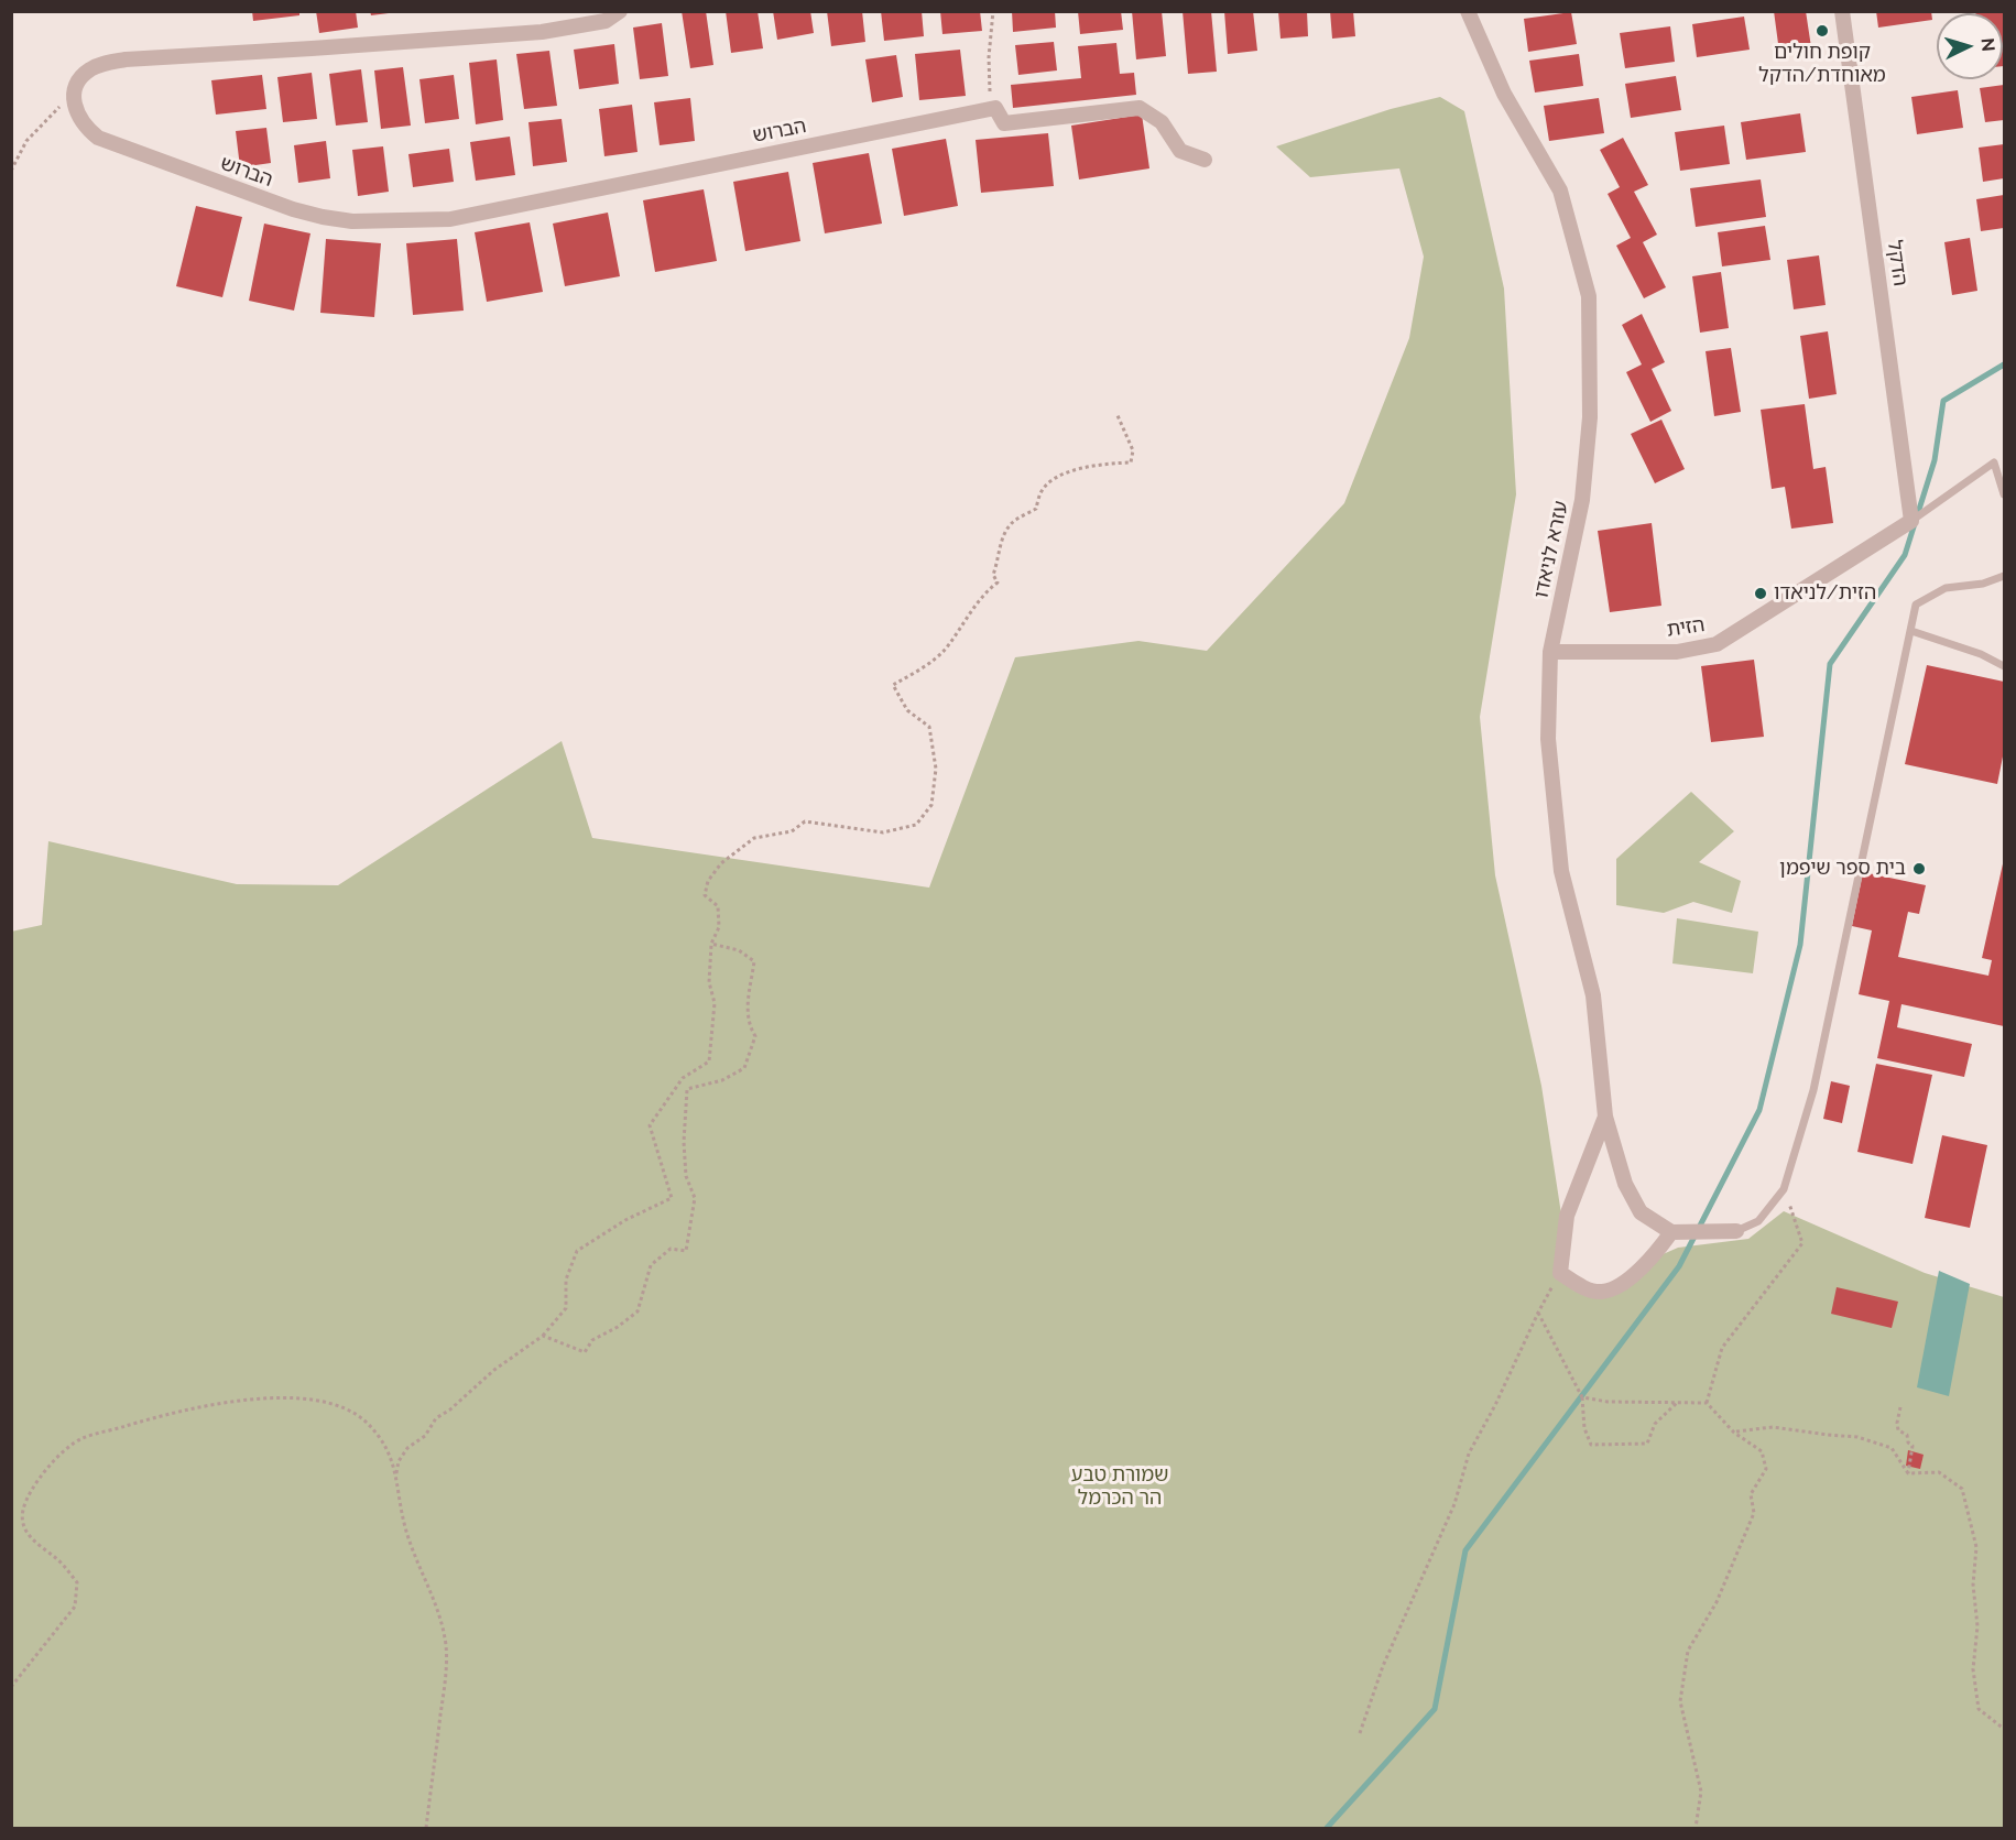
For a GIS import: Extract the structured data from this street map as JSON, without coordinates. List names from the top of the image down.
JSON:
{
  "streets": {
    "street": [
      "הברוש",
      "הדקל",
      "עזרא לניאדו",
      "הזית"
    ]
  },
  "crossings": [
    ["הדקל", "הזית"],
    ["עזרא לניאדו", "הזית"]
  ],
  "parks": ["שמורת טבע הר הכרמל"],
  "places": ["קופת חולים מאוחדת/הדקל", "הזית/לניאדו", "בית ספר שיפמן"],
  "north": "right"
}
